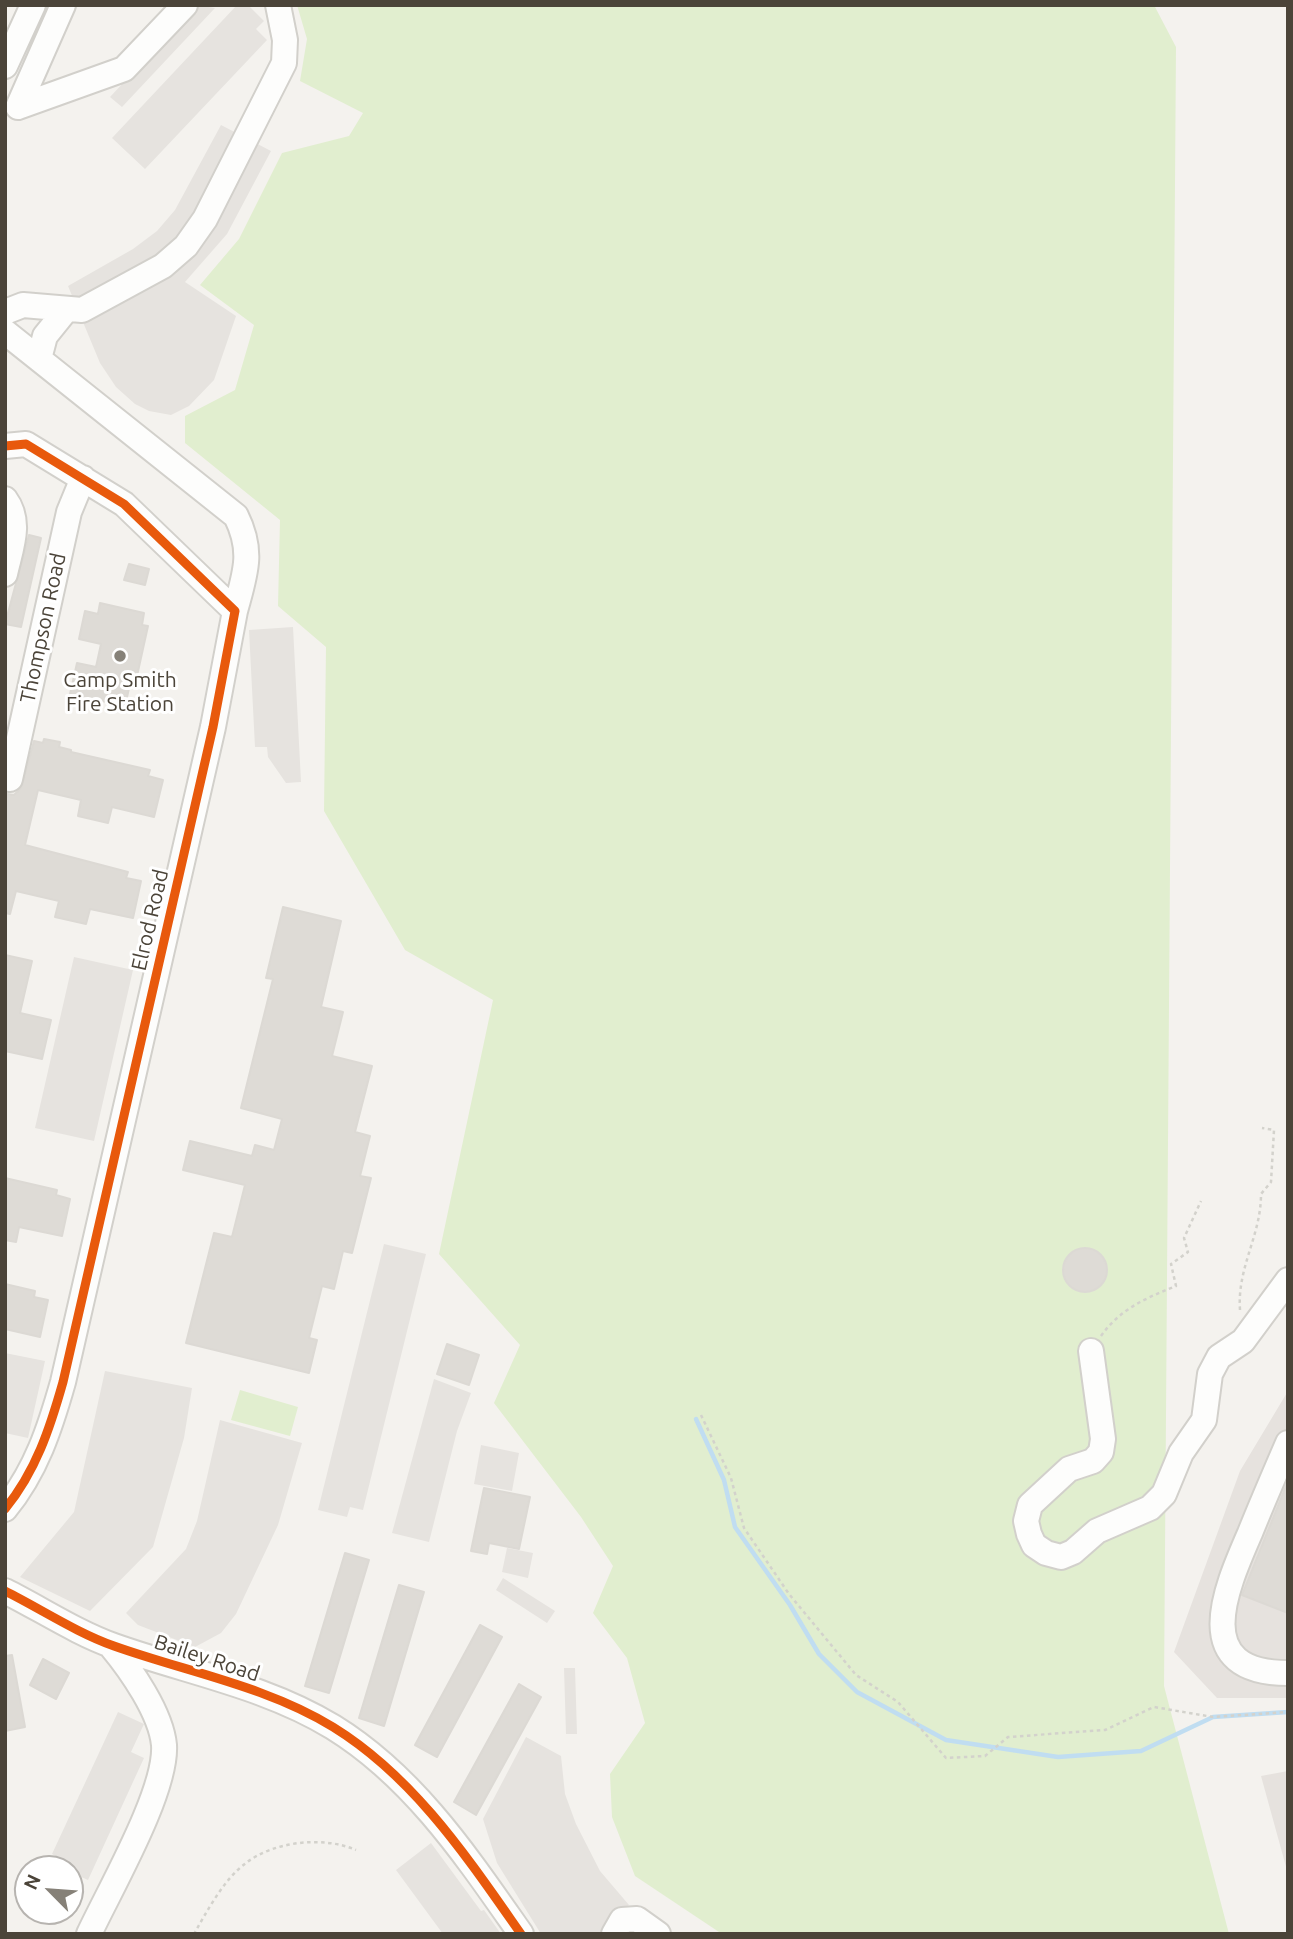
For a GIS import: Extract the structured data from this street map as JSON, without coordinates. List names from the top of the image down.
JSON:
{
  "streets": {
    "street": ["Thompson Road", "Elrod Road", "Bailey Road"]
  },
  "places": ["Camp Smith Fire Station"],
  "north": "top left"
}
